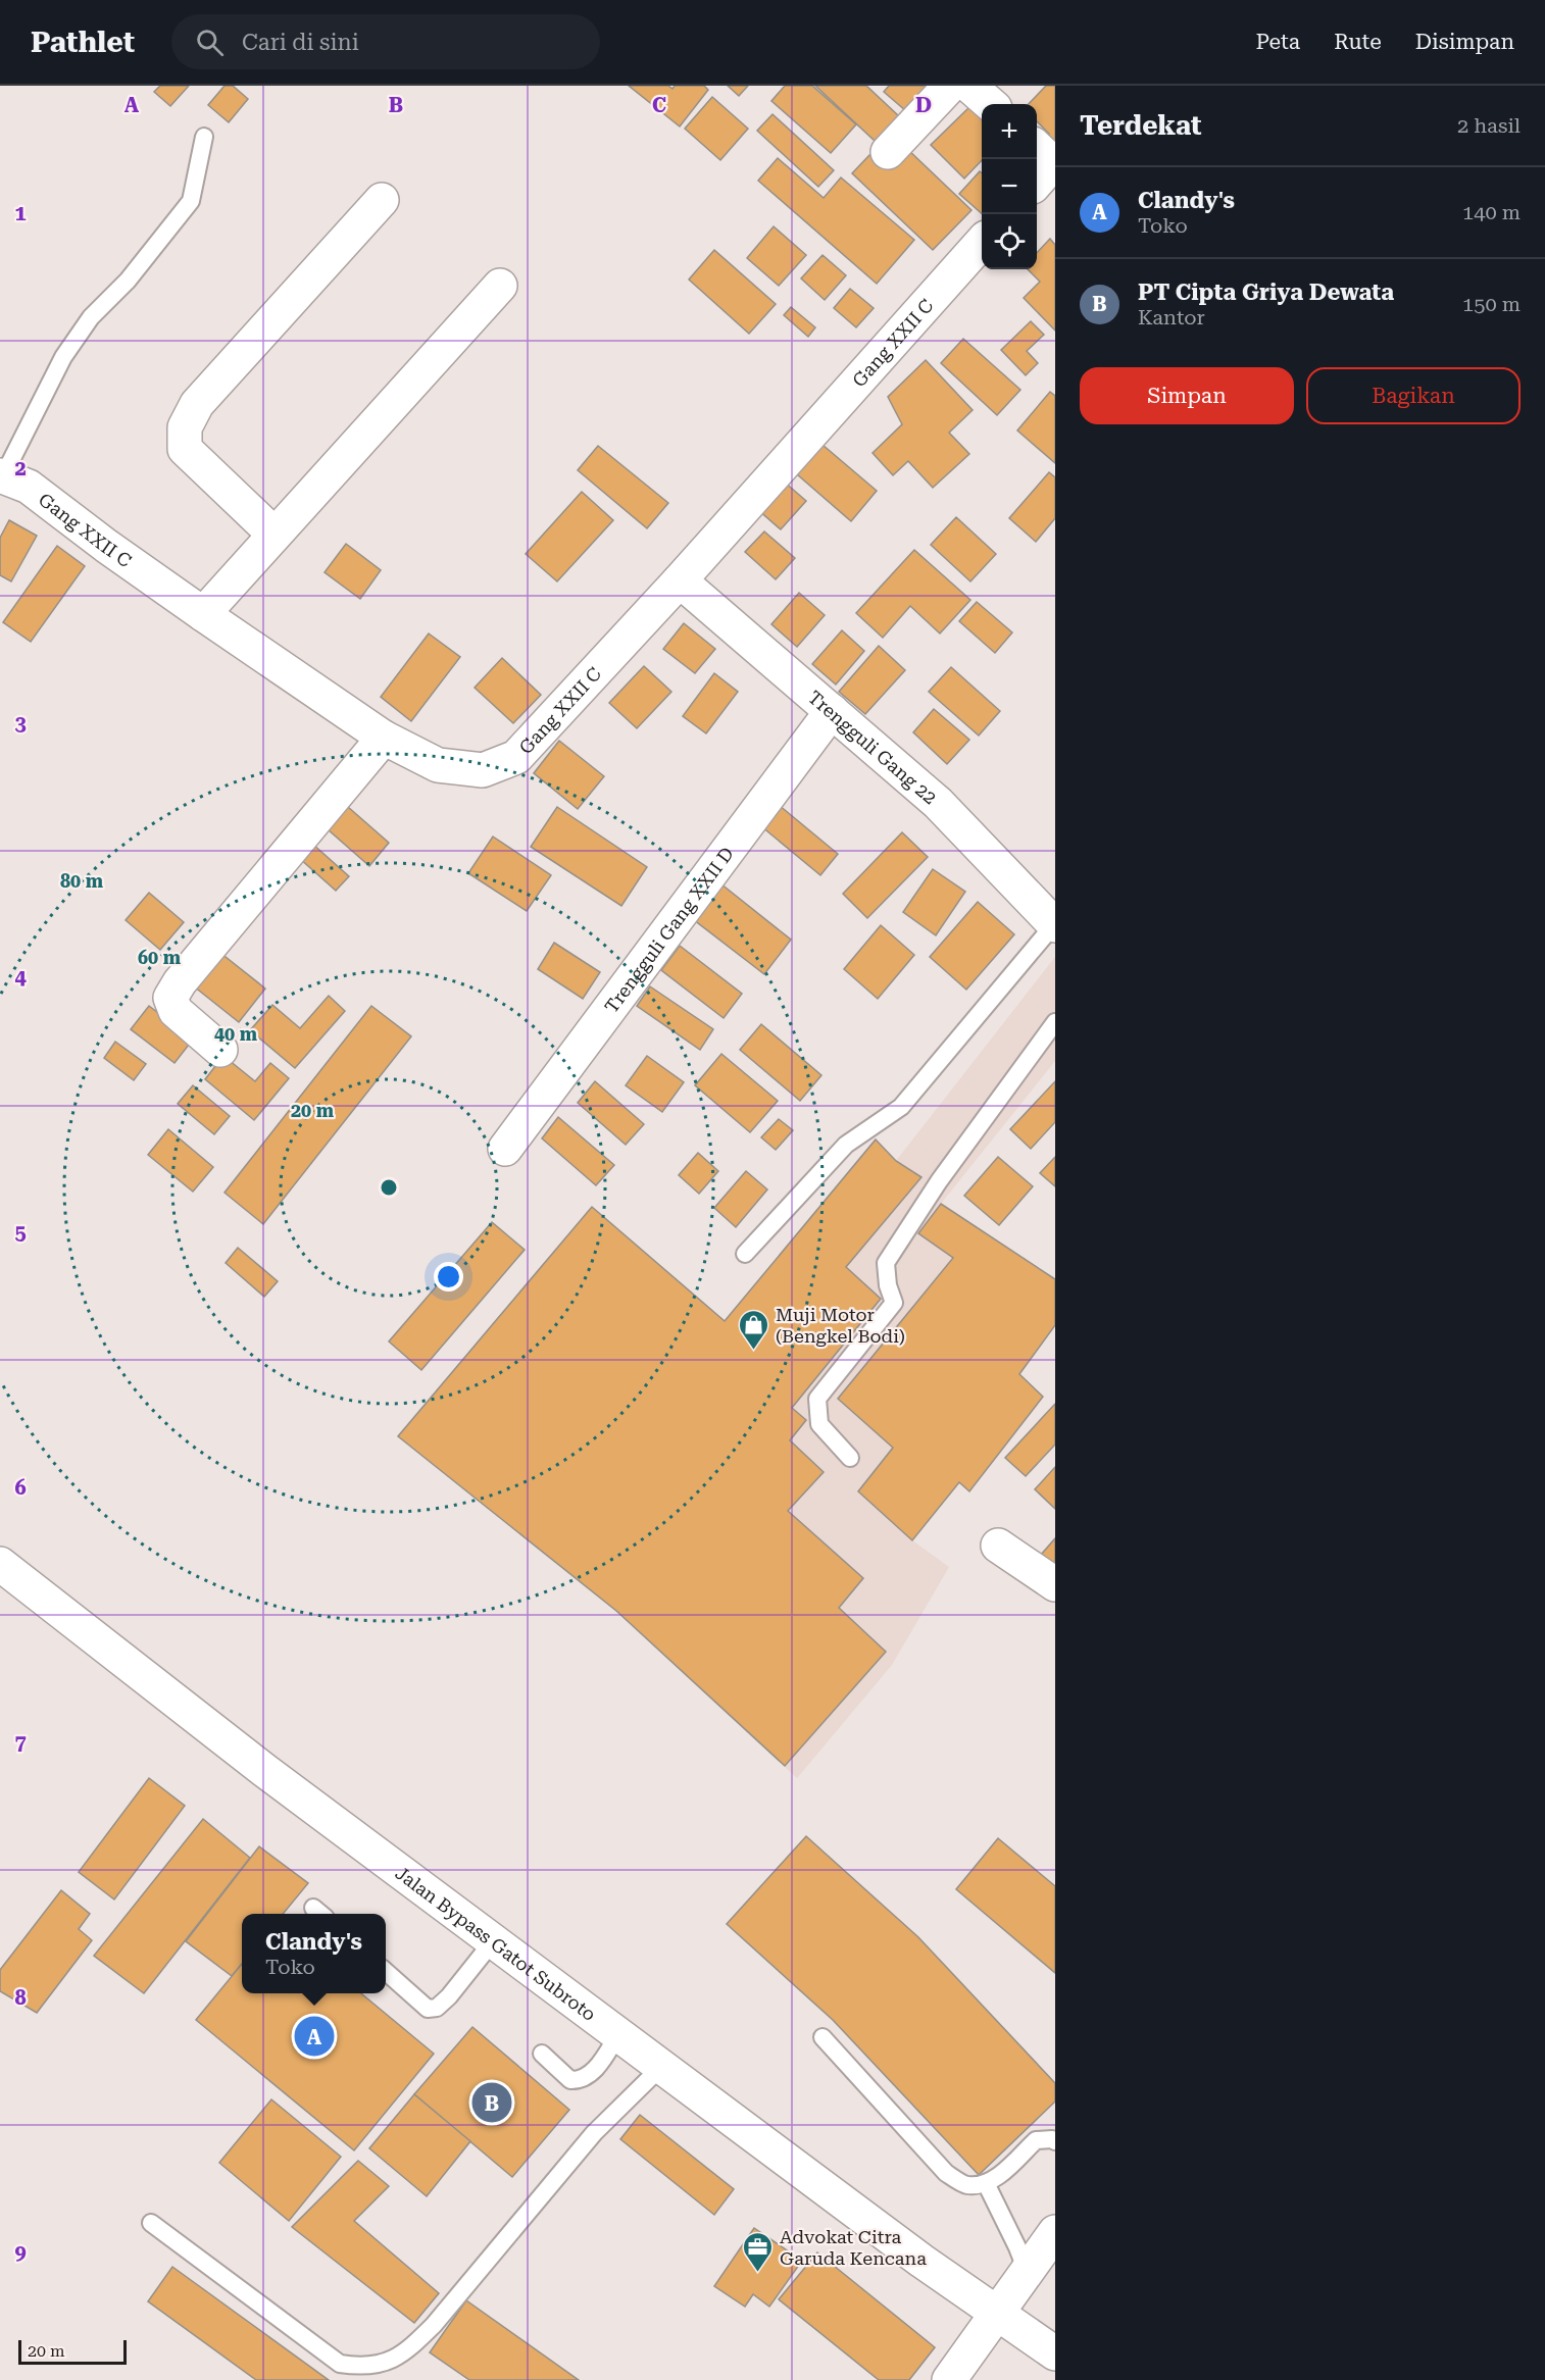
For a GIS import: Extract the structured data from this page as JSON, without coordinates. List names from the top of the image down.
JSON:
{
  "streets": {
    "main road": [
      "Gang XXII C",
      "Trengguli Gang 22",
      "Trengguli Gang XXII D",
      "Jalan Bypass Gatot Subroto"
    ]
  },
  "crossings": [
    ["Gang XXII C", "Trengguli Gang 22"],
    ["Trengguli Gang 22", "Trengguli Gang XXII D"]
  ],
  "places": {
    "shop": ["Muji Motor (Bengkel Bodi)"],
    "office": ["Advokat Citra Garuda Kencana"]
  },
  "scale_bar": "20 m",
  "page": {
    "header": "Pathlet",
    "search": "Cari di sini",
    "nav": ["Peta", "Rute", "Disimpan"],
    "heading": ["Terdekat", "2 hasil"],
    "map_buttons": ["+", "−"],
    "list": [
      {
        "mark": "A",
        "name": "Clandy's",
        "note": "Toko",
        "value": "140 m"
      },
      {
        "mark": "B",
        "name": "PT Cipta Griya Dewata",
        "note": "Kantor",
        "value": "150 m"
      }
    ],
    "buttons": ["Simpan", "Bagikan"],
    "popup": ["Clandy's", "Toko"],
    "pins": ["A", "B"],
    "scale": "20 m"
  },
  "grid": {
    "columns": [
      "A",
      "B",
      "C",
      "D"
    ],
    "rows": [
      "1",
      "2",
      "3",
      "4",
      "5",
      "6",
      "7",
      "8",
      "9"
    ]
  },
  "rings": [
    "80 m",
    "60 m",
    "40 m",
    "20 m"
  ]
}
